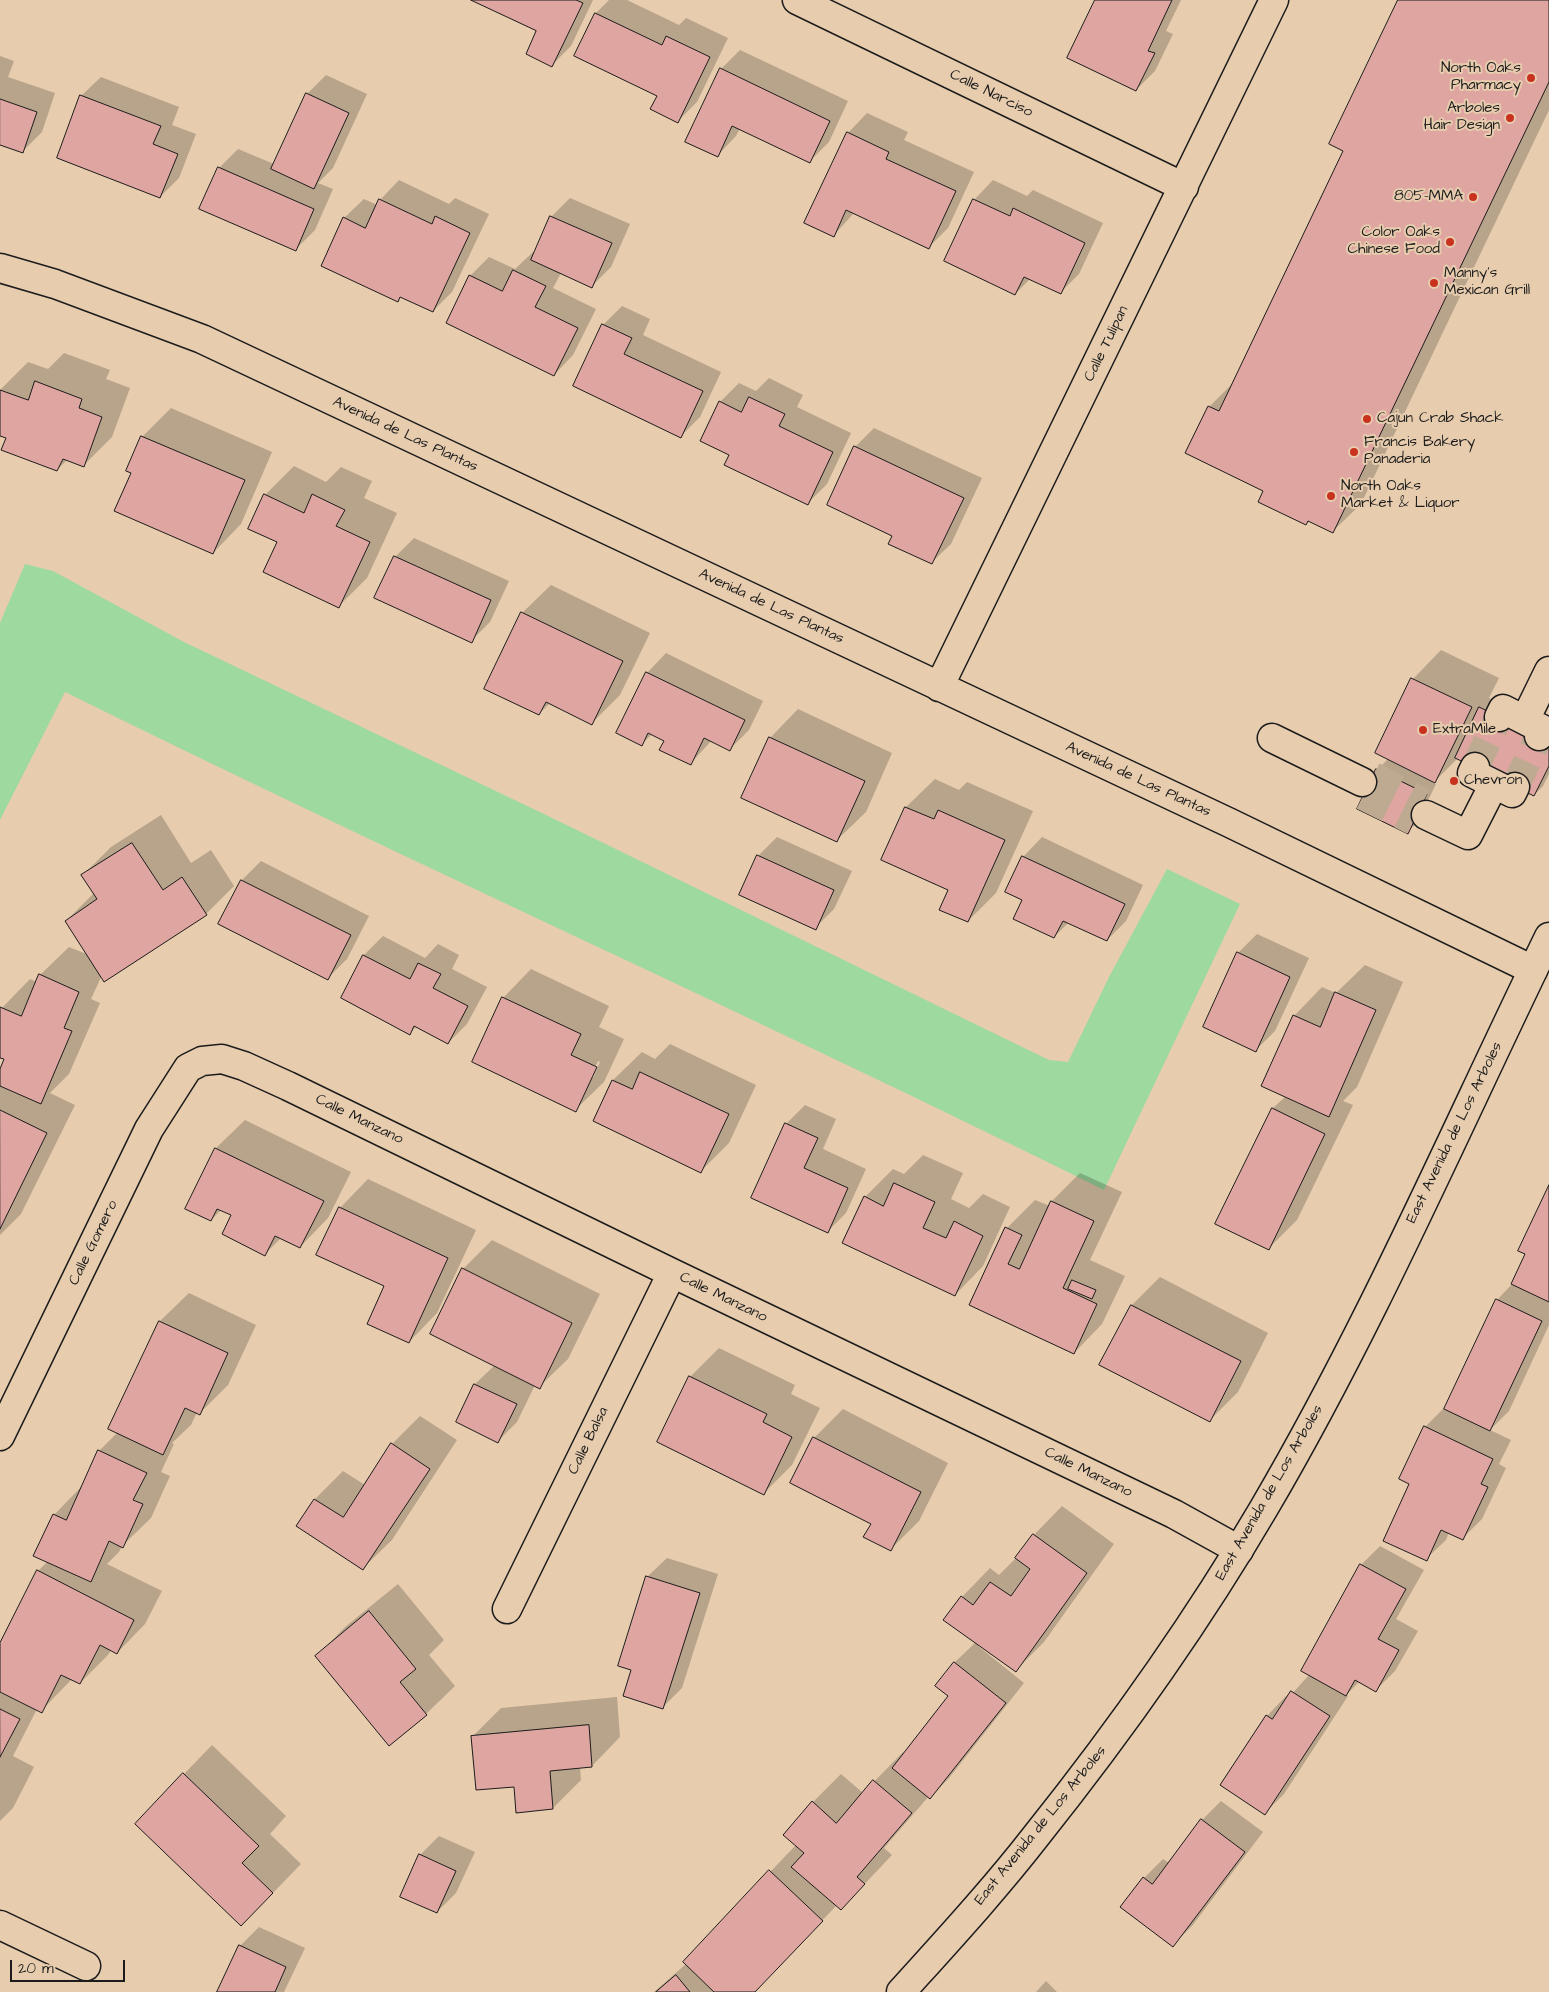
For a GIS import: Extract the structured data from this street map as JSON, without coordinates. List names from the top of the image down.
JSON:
{
  "streets": {
    "street": [
      "Calle Narciso",
      "Calle Tulipan",
      "Avenida de Las Plantas",
      "Calle Manzano",
      "East Avenida de Los Arboles",
      "Calle Gomero",
      "Calle Balsa"
    ]
  },
  "crossings": [
    ["Calle Narciso", "Calle Tulipan"],
    ["Calle Tulipan", "Avenida de Las Plantas"],
    ["Avenida de Las Plantas", "East Avenida de Los Arboles"],
    ["Calle Manzano", "East Avenida de Los Arboles"],
    ["Calle Manzano", "Calle Gomero"],
    ["Calle Manzano", "Calle Balsa"]
  ],
  "places": [
    "North Oaks Pharmacy",
    "Arboles Hair Design",
    "805-MMA",
    "Color Oaks Chinese Food",
    "Manny's Mexican Grill",
    "Cajun Crab Shack",
    "Francis Bakery Panaderia",
    "North Oaks Market & Liquor",
    "ExtraMile",
    "Chevron"
  ],
  "scale_bar": "20 m"
}
